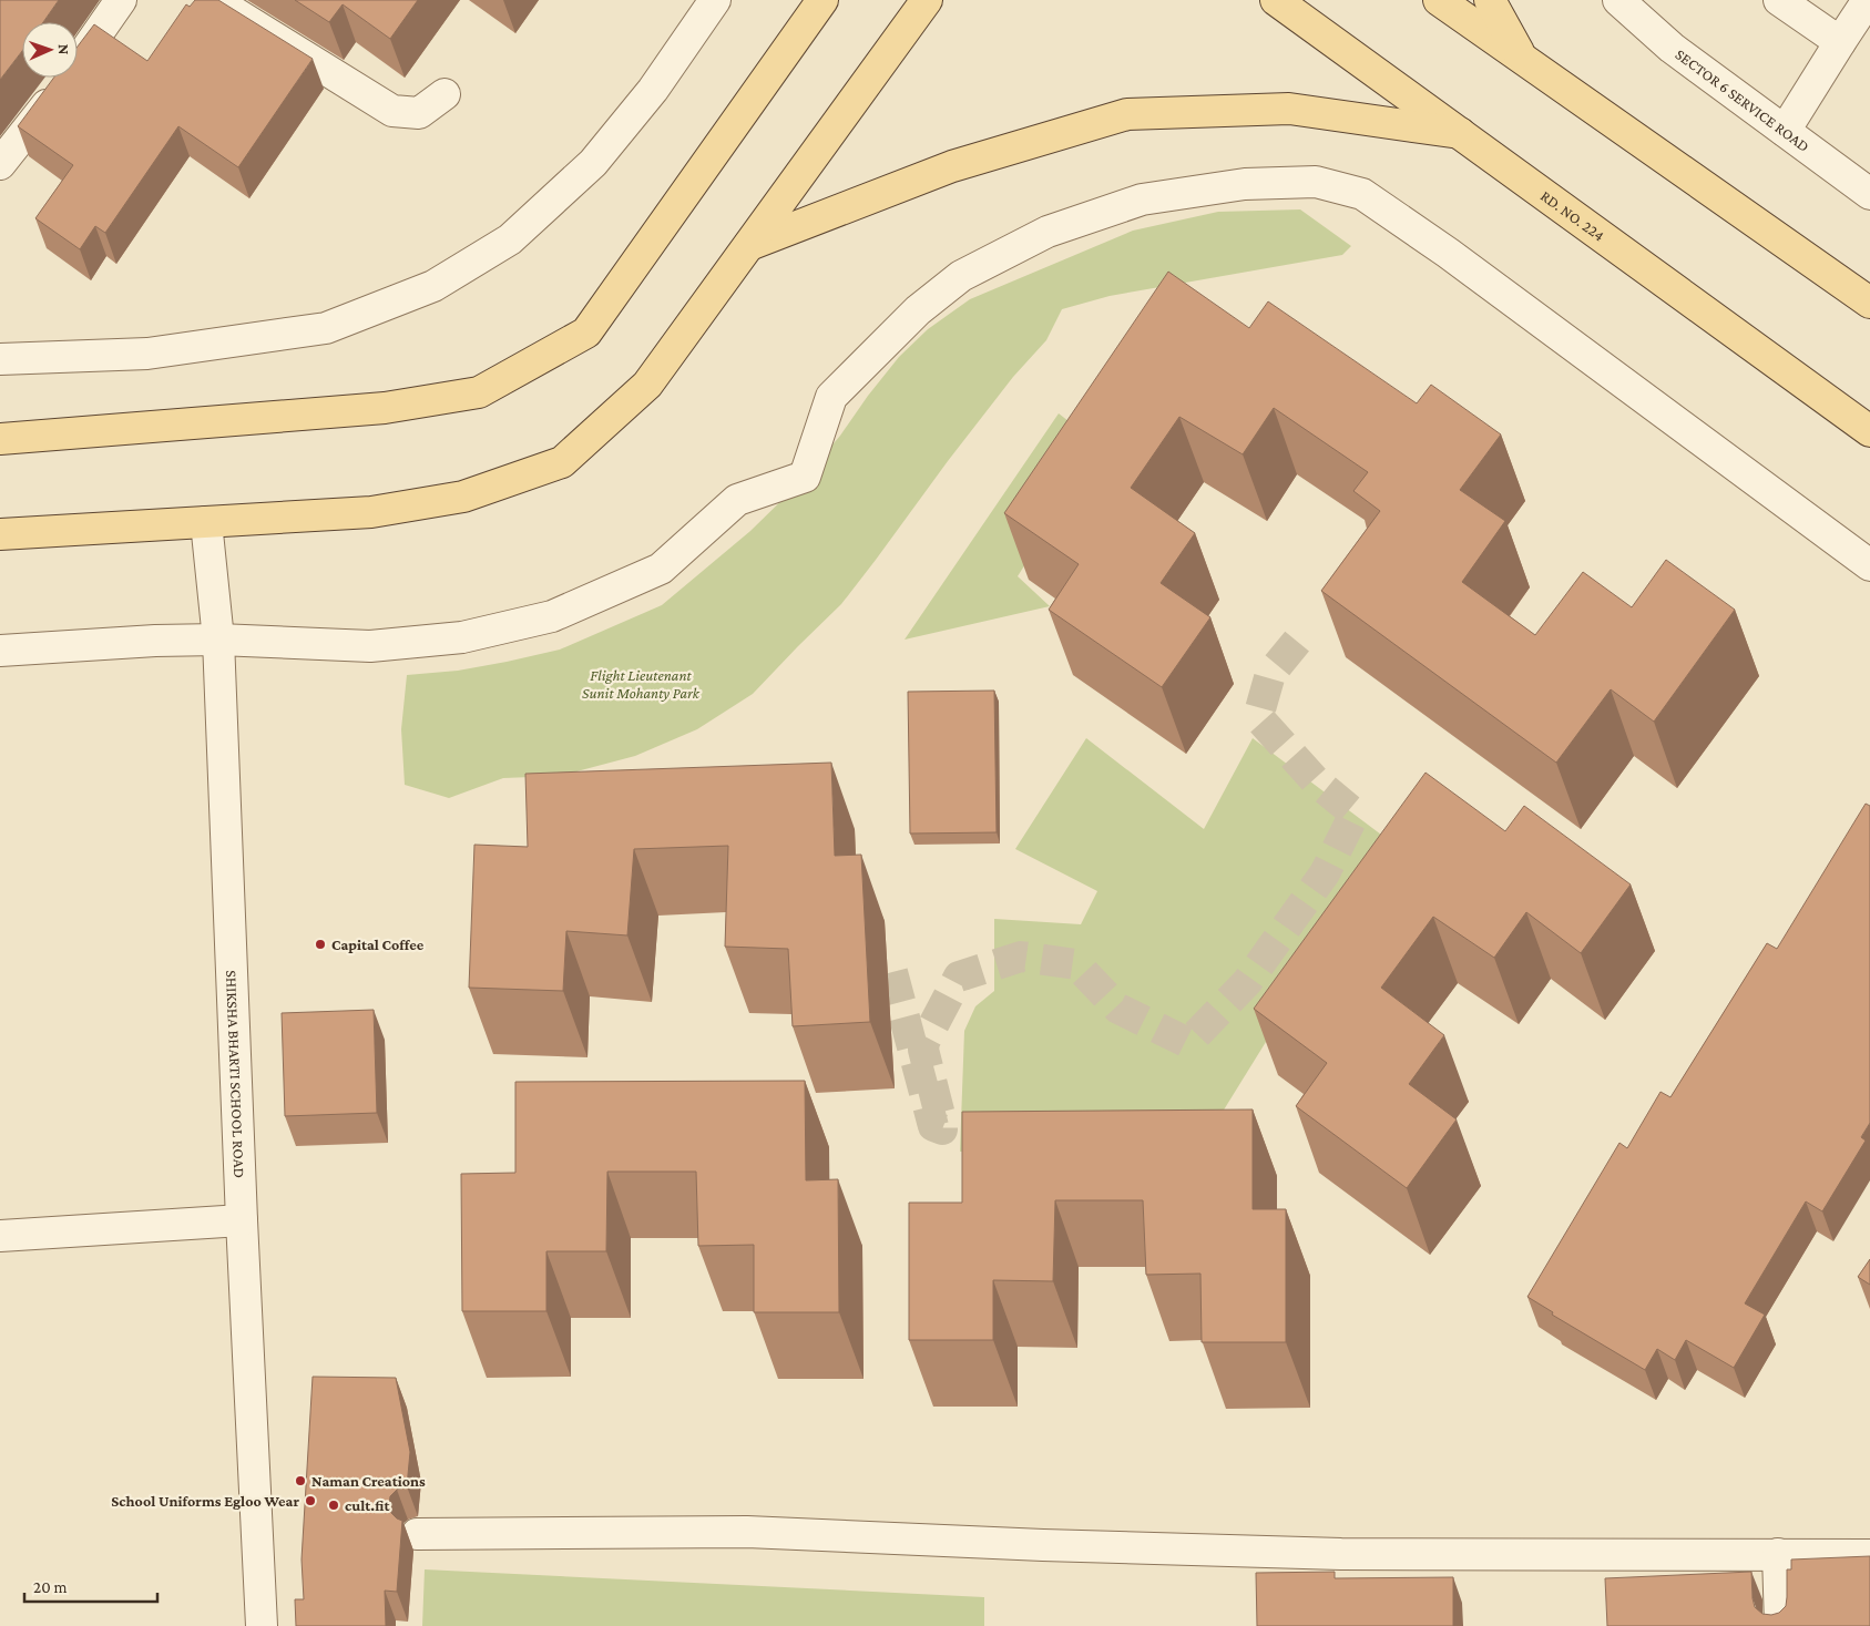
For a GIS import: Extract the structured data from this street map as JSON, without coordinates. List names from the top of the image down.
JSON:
{
  "streets": {
    "main road": ["RD. NO. 224"],
    "street": ["SECTOR 6 SERVICE ROAD", "SHIKSHA BHARTI SCHOOL ROAD"]
  },
  "parks": ["Flight Lieutenant Sunit Mohanty Park"],
  "places": [
    "Capital Coffee",
    "Naman Creations",
    "School Uniforms Egloo Wear",
    "cult.fit"
  ],
  "scale_bar": "20 m",
  "north": "right"
}
